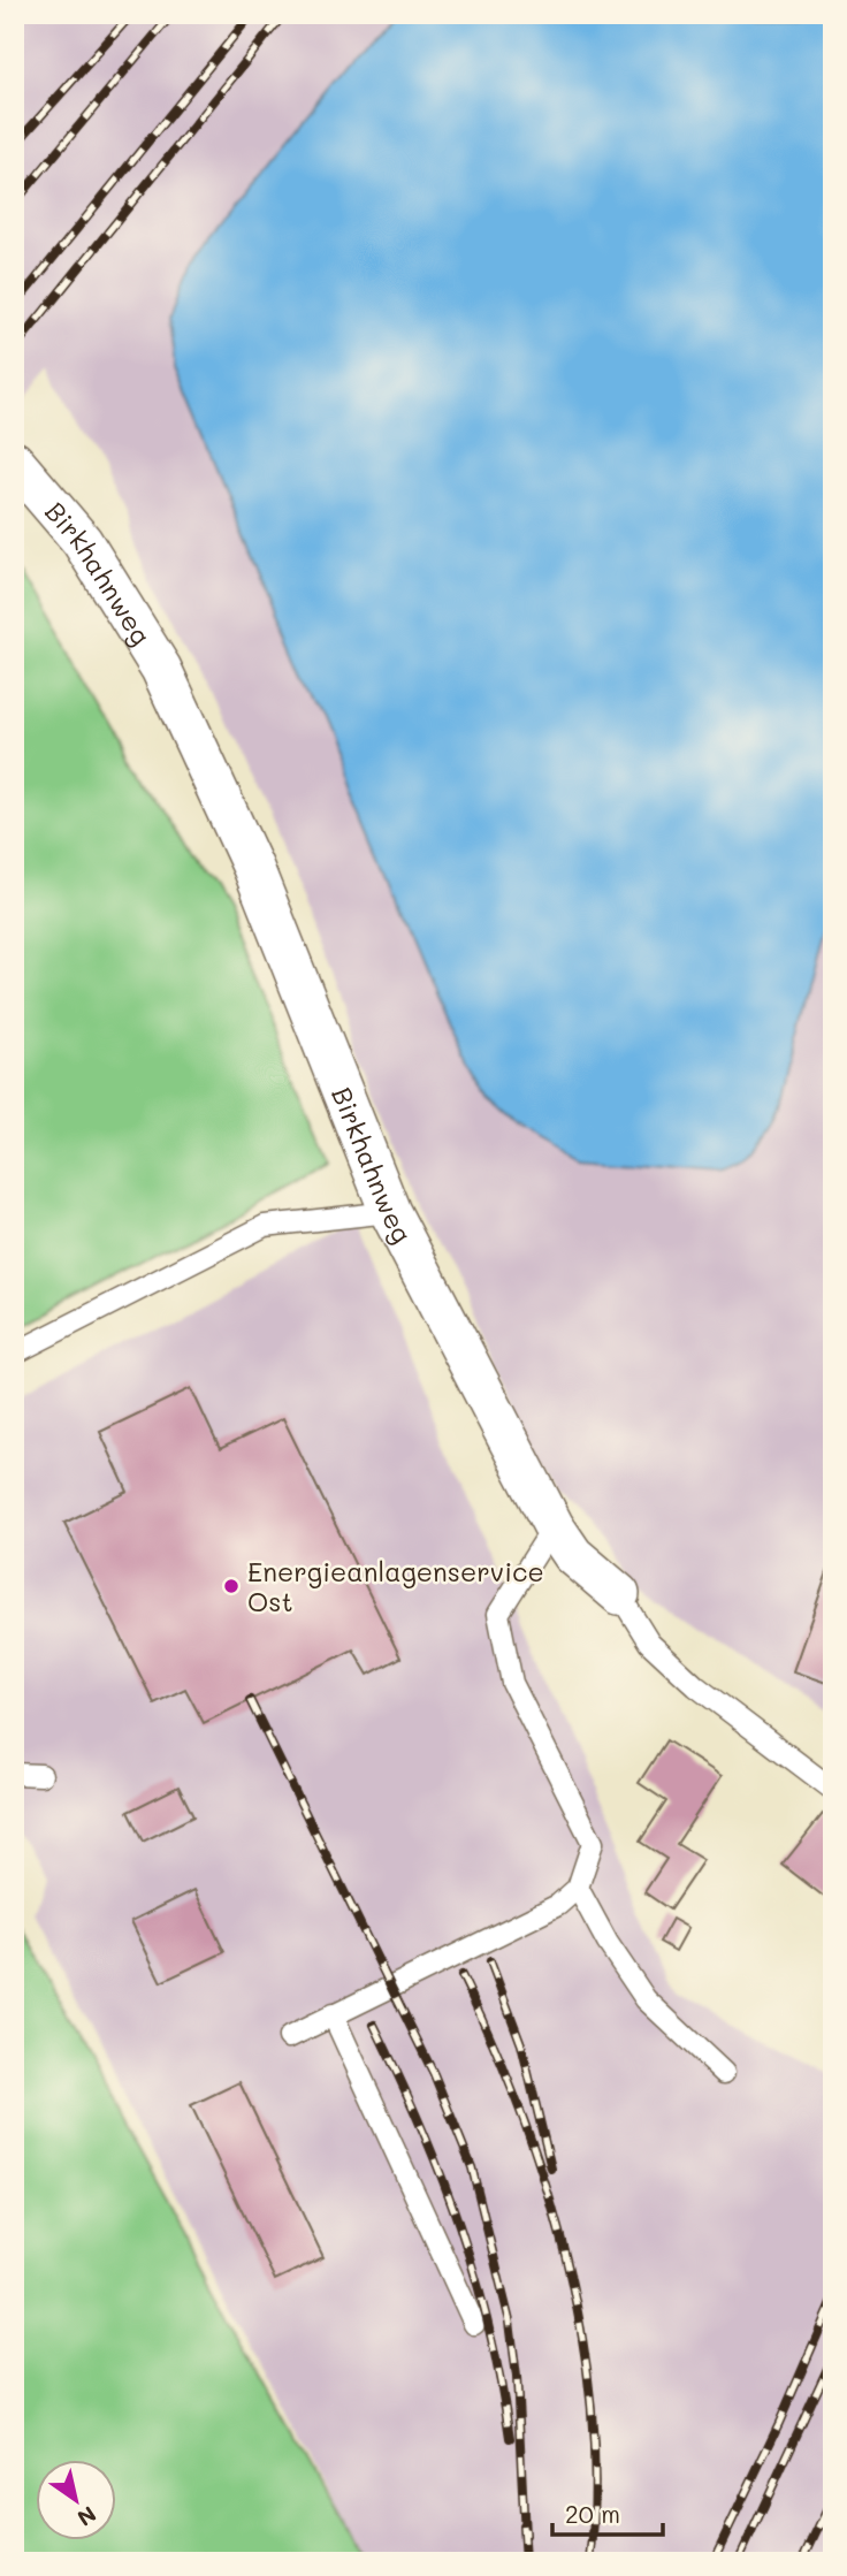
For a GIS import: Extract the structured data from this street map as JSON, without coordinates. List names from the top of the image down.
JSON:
{
  "streets": {
    "street": ["Birkhahnweg"]
  },
  "places": ["Energieanlagenservice Ost"],
  "scale_bar": "20 m",
  "north": "bottom right"
}
